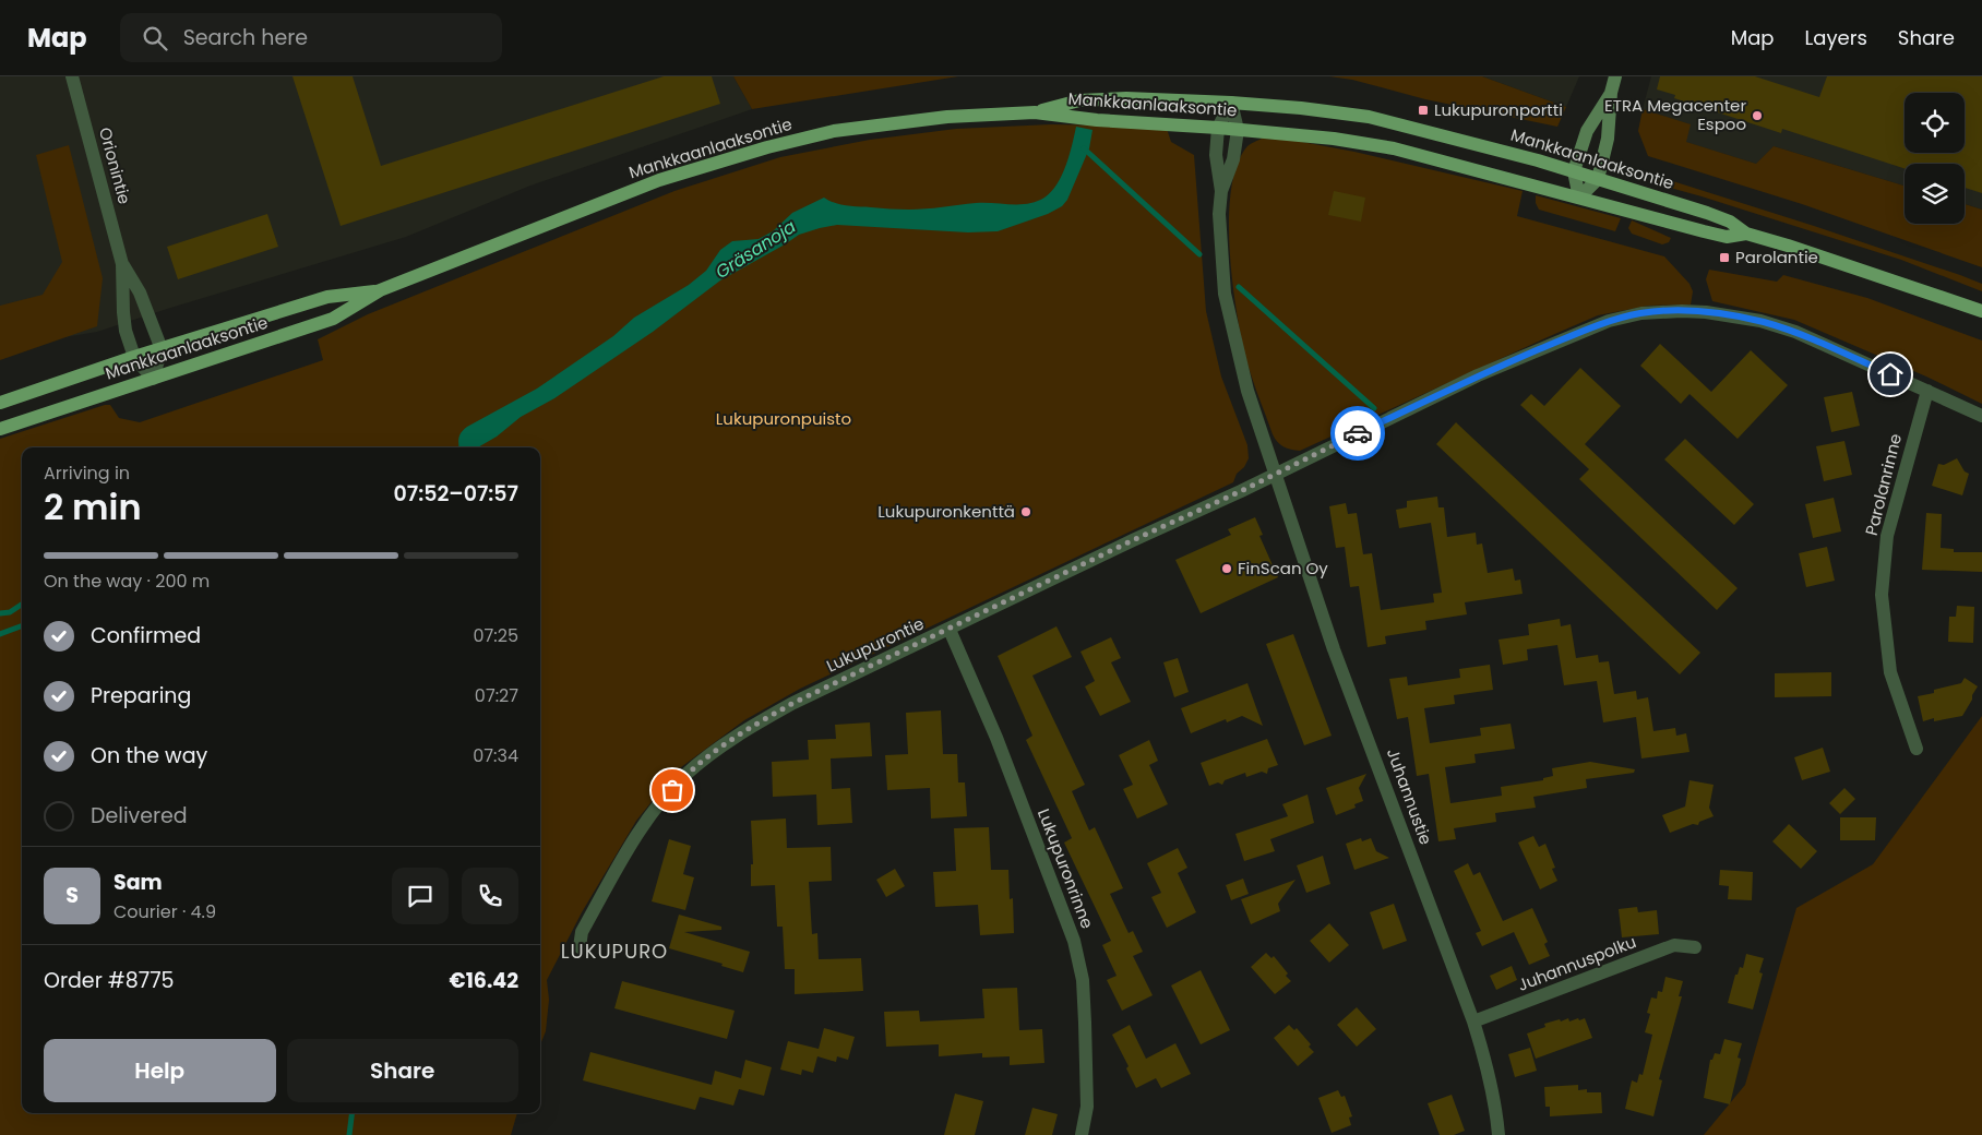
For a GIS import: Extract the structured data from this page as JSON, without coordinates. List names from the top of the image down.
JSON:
{
  "streets": {
    "main road": ["Mankkaanlaaksontie"],
    "street": [
      "Orionintie",
      "Parolanrinne",
      "Lukupurontie",
      "Juhannustie",
      "Lukupuronrinne",
      "Juhannuspolku"
    ]
  },
  "crossings": [
    ["Mankkaanlaaksontie", "Orionintie"],
    ["Lukupurontie", "Juhannustie"],
    ["Lukupurontie", "Lukupuronrinne"],
    ["Juhannustie", "Juhannuspolku"]
  ],
  "districts": ["LUKUPURO"],
  "water": ["Gräsanoja"],
  "parks": ["Lukupuronpuisto"],
  "places": {
    "transit": ["Lukupuronportti", "Parolantie"],
    "other": ["ETRA Megacenter Espoo", "Lukupuronkenttä", "FinScan Oy"]
  },
  "page": {
    "header": "Map",
    "search": "Search here",
    "nav": ["Map", "Layers", "Share"],
    "heading": ["2 min", "Arriving in", "07:52–07:57"],
    "panel": [
      "Sam",
      "Courier · 4.9",
      "Order #8775",
      "€16.42"
    ],
    "bar": "On the way · 200 m",
    "list": [
      ["Confirmed", "07:25"],
      ["Preparing", "07:27"],
      ["On the way", "07:34"],
      "Delivered"
    ],
    "round": "S",
    "buttons": ["Help", "Share"]
  }
}
